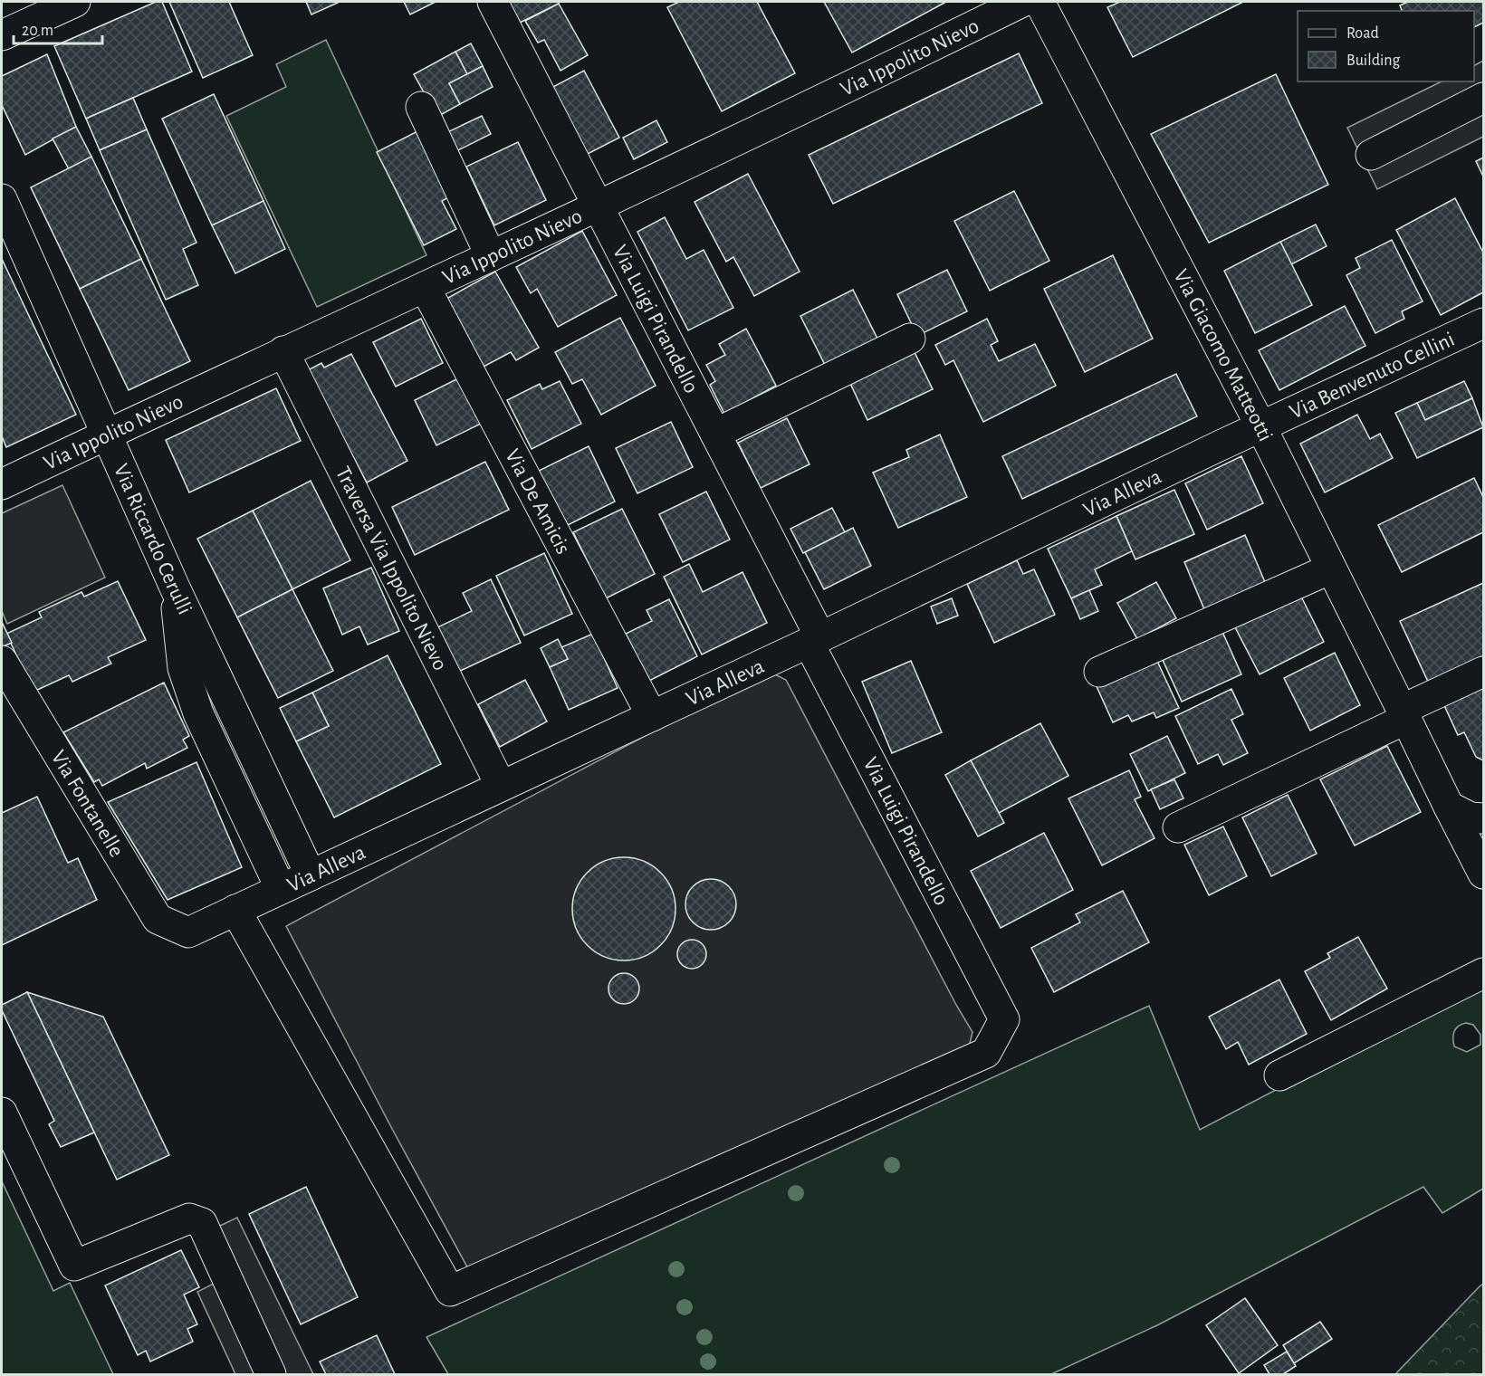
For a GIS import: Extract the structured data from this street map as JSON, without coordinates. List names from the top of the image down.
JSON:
{
  "streets": {
    "street": [
      "Via Ippolito Nievo",
      "Via Luigi Pirandello",
      "Via Giacomo Matteotti",
      "Via Benvenuto Cellini",
      "Via Alleva",
      "Via De Amicis",
      "Via Riccardo Cerulli",
      "Traversa Via Ippolito Nievo",
      "Via Fontanelle"
    ]
  },
  "crossings": [
    ["Via Ippolito Nievo", "Via Luigi Pirandello"],
    ["Via Ippolito Nievo", "Via De Amicis"],
    ["Via Ippolito Nievo", "Via Riccardo Cerulli"],
    ["Via Ippolito Nievo", "Traversa Via Ippolito Nievo"],
    ["Via Luigi Pirandello", "Via Alleva"],
    ["Via Giacomo Matteotti", "Via Benvenuto Cellini"],
    ["Via Giacomo Matteotti", "Via Alleva"],
    ["Via Benvenuto Cellini", "Via Alleva"],
    ["Via Alleva", "Via De Amicis"],
    ["Via Alleva", "Via Riccardo Cerulli"],
    ["Via Alleva", "Traversa Via Ippolito Nievo"],
    ["Via Alleva", "Via Fontanelle"]
  ],
  "legend": ["Road", "Building"],
  "scale_bar": "20 m"
}
